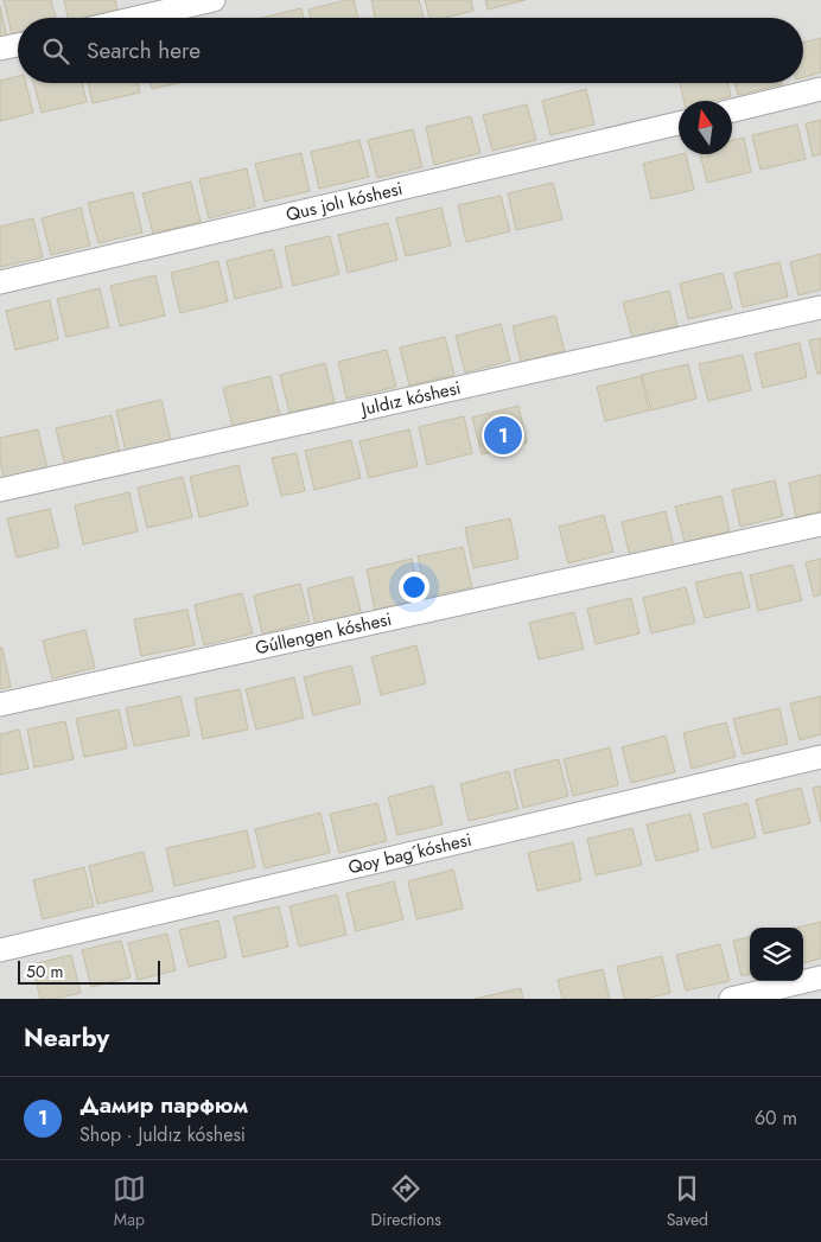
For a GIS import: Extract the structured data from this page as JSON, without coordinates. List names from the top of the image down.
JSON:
{
  "streets": {
    "street": [
      "Qus jolı kóshesi",
      "Juldız kóshesi",
      "Gúllengen kóshesi",
      "Qoy baǵ kóshesi"
    ]
  },
  "scale_bar": "50 m",
  "north": "top",
  "page": {
    "search": "Search here",
    "pins": "1",
    "scale": "50 m",
    "heading": "Nearby",
    "list": [
      {
        "mark": "1",
        "name": "Дамир парфюм",
        "note": "Shop · Juldız kóshesi",
        "value": "60 m"
      }
    ],
    "nav": ["Map", "Directions", "Saved"]
  }
}
